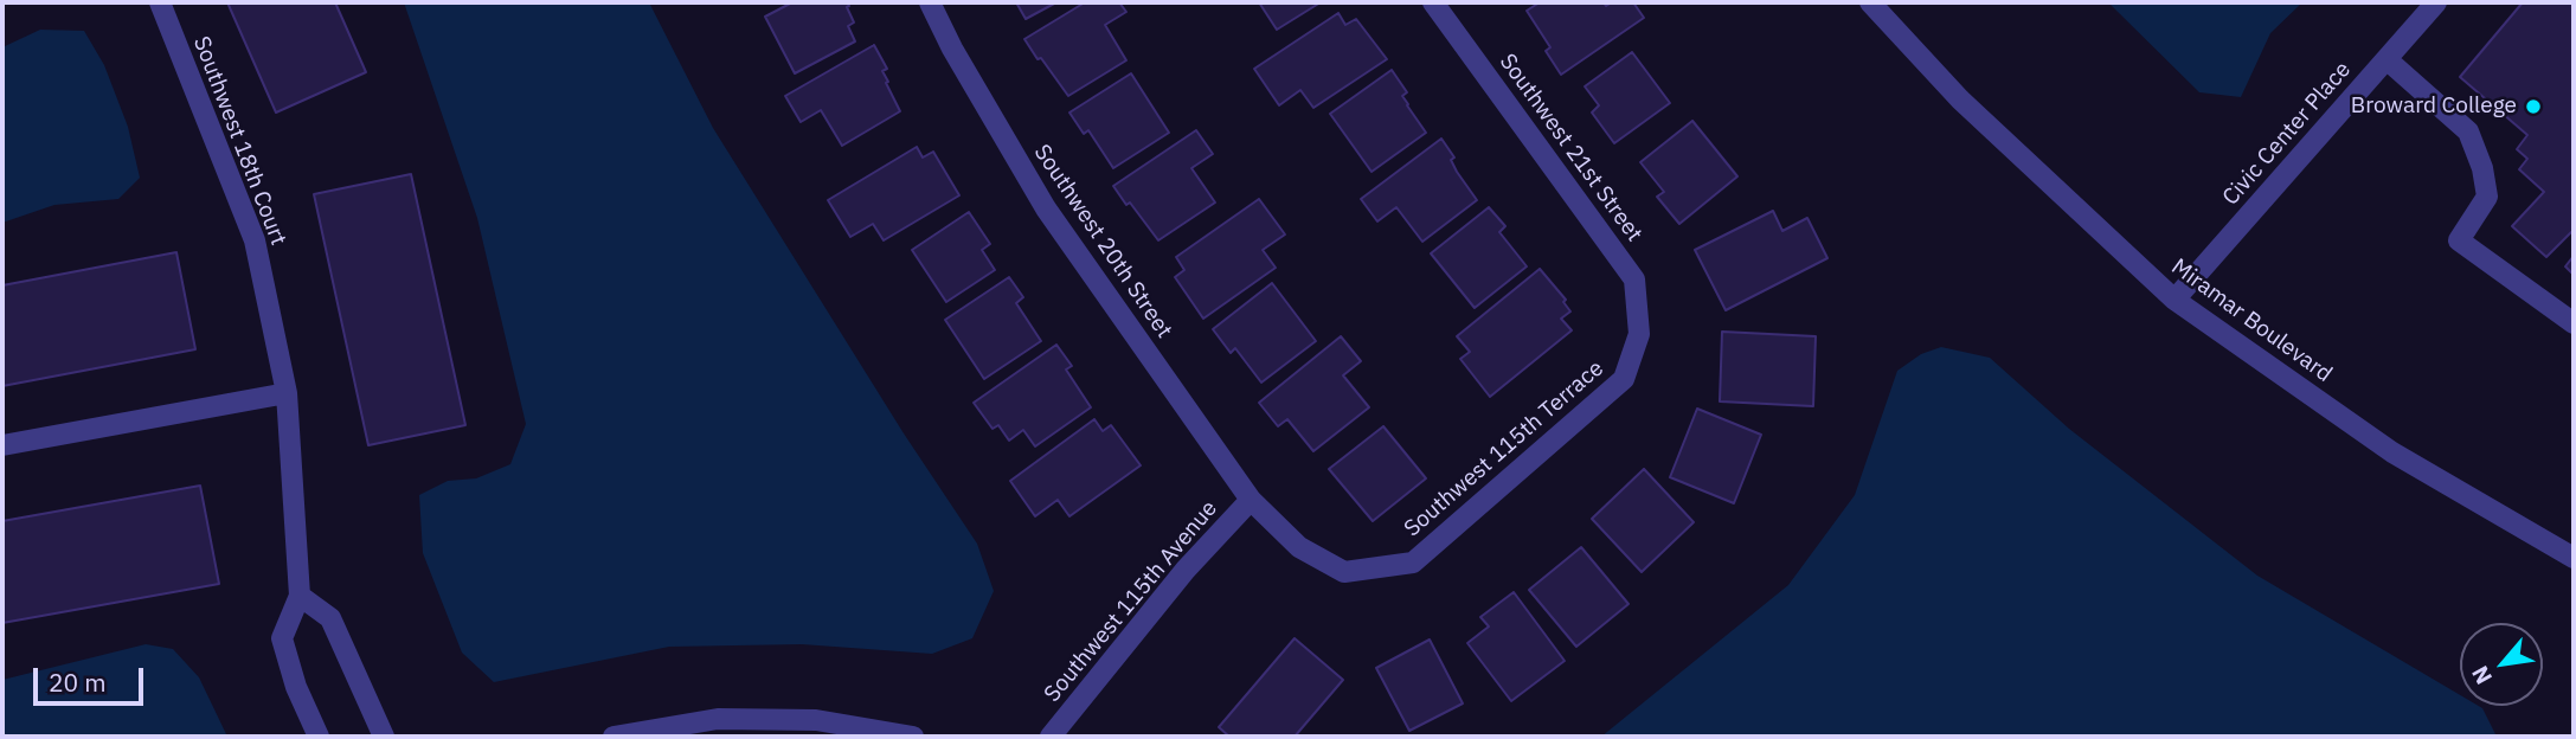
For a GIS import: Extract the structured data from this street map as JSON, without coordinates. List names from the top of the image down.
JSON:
{
  "streets": {
    "street": [
      "Civic Center Place",
      "Southwest 18th Court",
      "Southwest 21st Street",
      "Southwest 20th Street",
      "Miramar Boulevard",
      "Southwest 115th Terrace",
      "Southwest 115th Avenue"
    ]
  },
  "crossings": [
    ["Civic Center Place", "Miramar Boulevard"],
    ["Southwest 21st Street", "Southwest 115th Terrace"],
    ["Southwest 20th Street", "Southwest 115th Terrace"],
    ["Southwest 20th Street", "Southwest 115th Avenue"],
    ["Southwest 115th Terrace", "Southwest 115th Avenue"]
  ],
  "places": ["Broward College"],
  "scale_bar": "20 m",
  "north": "bottom left"
}
